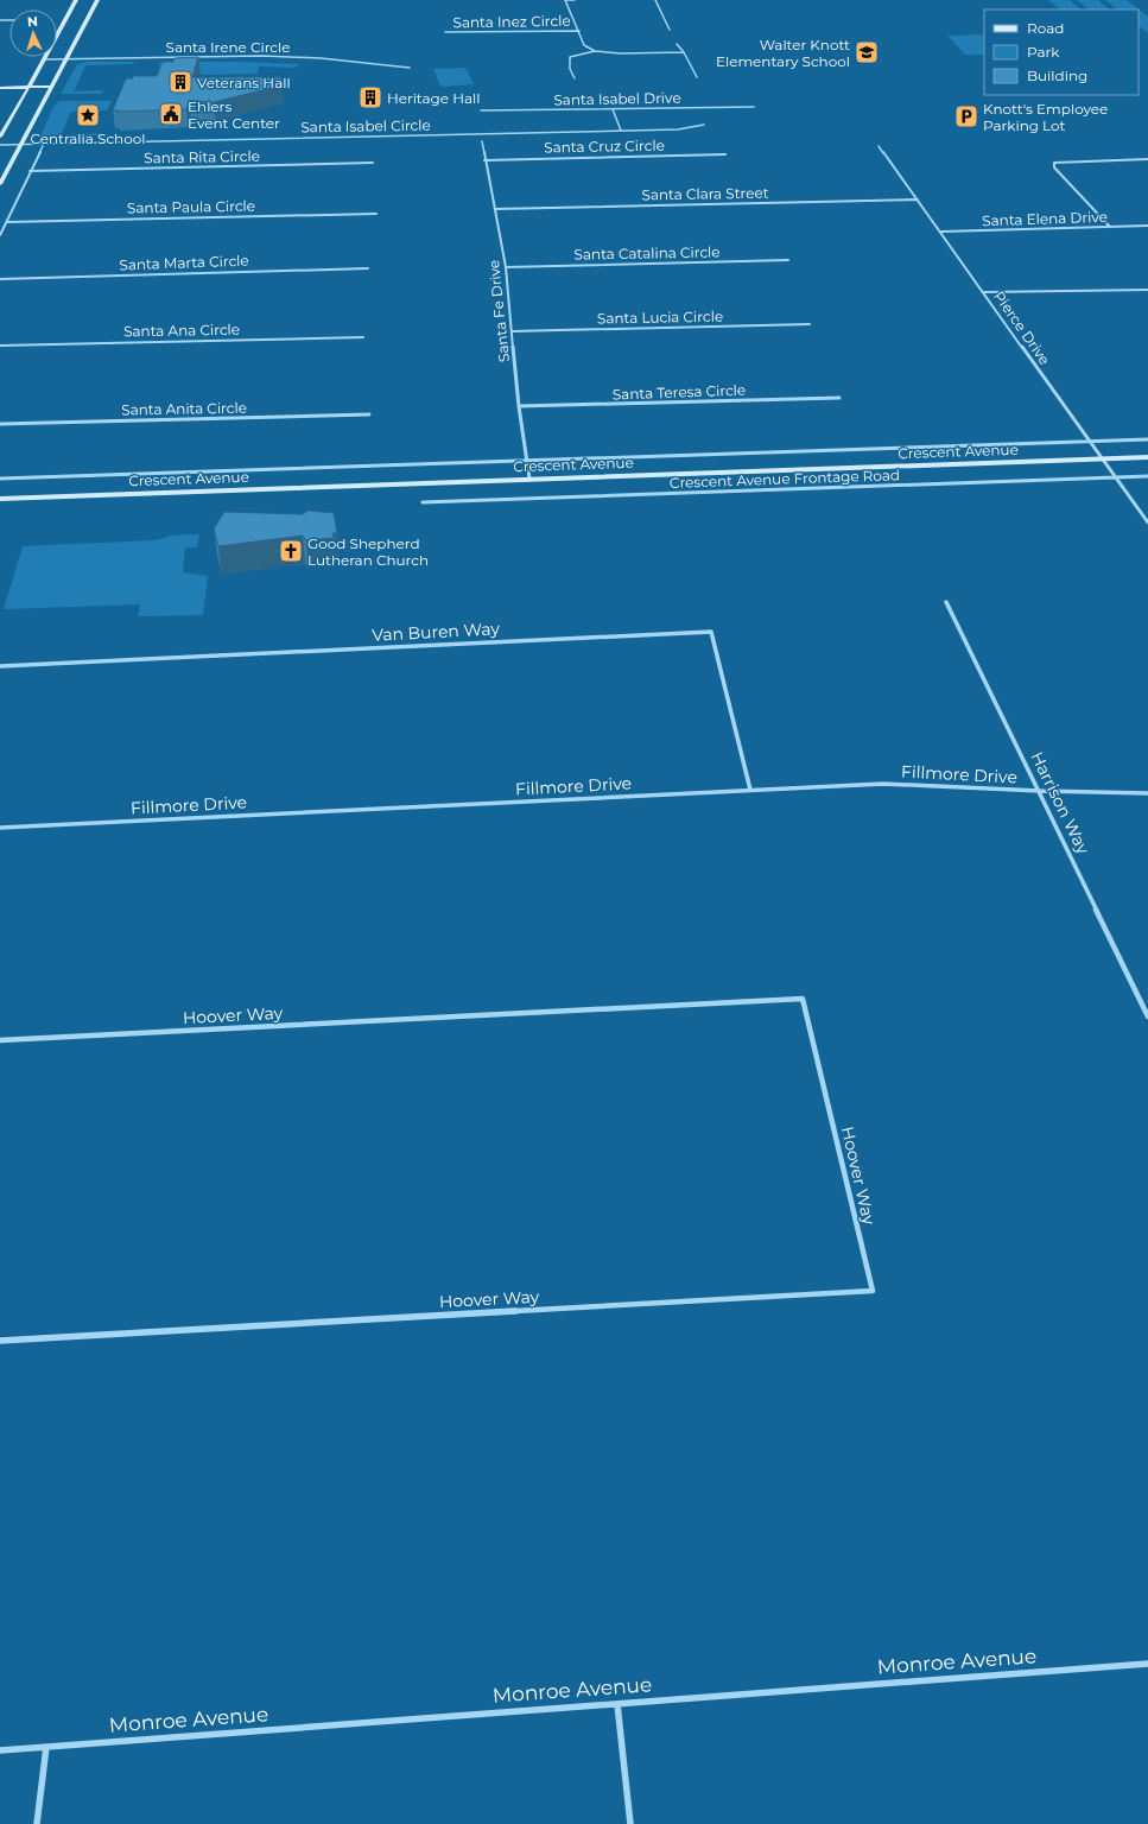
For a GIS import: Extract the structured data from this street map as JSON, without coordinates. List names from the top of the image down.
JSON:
{
  "streets": {
    "main road": ["Crescent Avenue"],
    "street": [
      "Santa Inez Circle",
      "Santa Irene Circle",
      "Santa Isabel Drive",
      "Santa Isabel Circle",
      "Santa Cruz Circle",
      "Santa Rita Circle",
      "Santa Clara Street",
      "Santa Paula Circle",
      "Santa Elena Drive",
      "Santa Catalina Circle",
      "Santa Marta Circle",
      "Santa Fe Drive",
      "Santa Lucia Circle",
      "Pierce Drive",
      "Santa Ana Circle",
      "Santa Teresa Circle",
      "Santa Anita Circle",
      "Crescent Avenue Frontage Road",
      "Van Buren Way",
      "Fillmore Drive",
      "Harrison Way",
      "Hoover Way",
      "Monroe Avenue"
    ]
  },
  "crossings": [
    ["Santa Cruz Circle", "Santa Fe Drive"],
    ["Santa Clara Street", "Santa Fe Drive"],
    ["Santa Clara Street", "Pierce Drive"],
    ["Santa Elena Drive", "Pierce Drive"],
    ["Santa Catalina Circle", "Santa Fe Drive"],
    ["Santa Fe Drive", "Santa Lucia Circle"],
    ["Santa Fe Drive", "Santa Teresa Circle"],
    ["Santa Fe Drive", "Crescent Avenue"],
    ["Pierce Drive", "Crescent Avenue"],
    ["Pierce Drive", "Crescent Avenue Frontage Road"],
    ["Van Buren Way", "Fillmore Drive"],
    ["Fillmore Drive", "Harrison Way"]
  ],
  "places": {
    "school or university": ["Walter Knott Elementary School"],
    "building": ["Veterans Hall", "Heritage Hall"],
    "public building": ["Ehlers Event Center"],
    "place": ["Centralia School"],
    "parking": ["Knott's Employee Parking Lot"],
    "church": ["Good Shepherd Lutheran Church"]
  },
  "legend": ["Road", "Park", "Building"],
  "north": "top"
}
